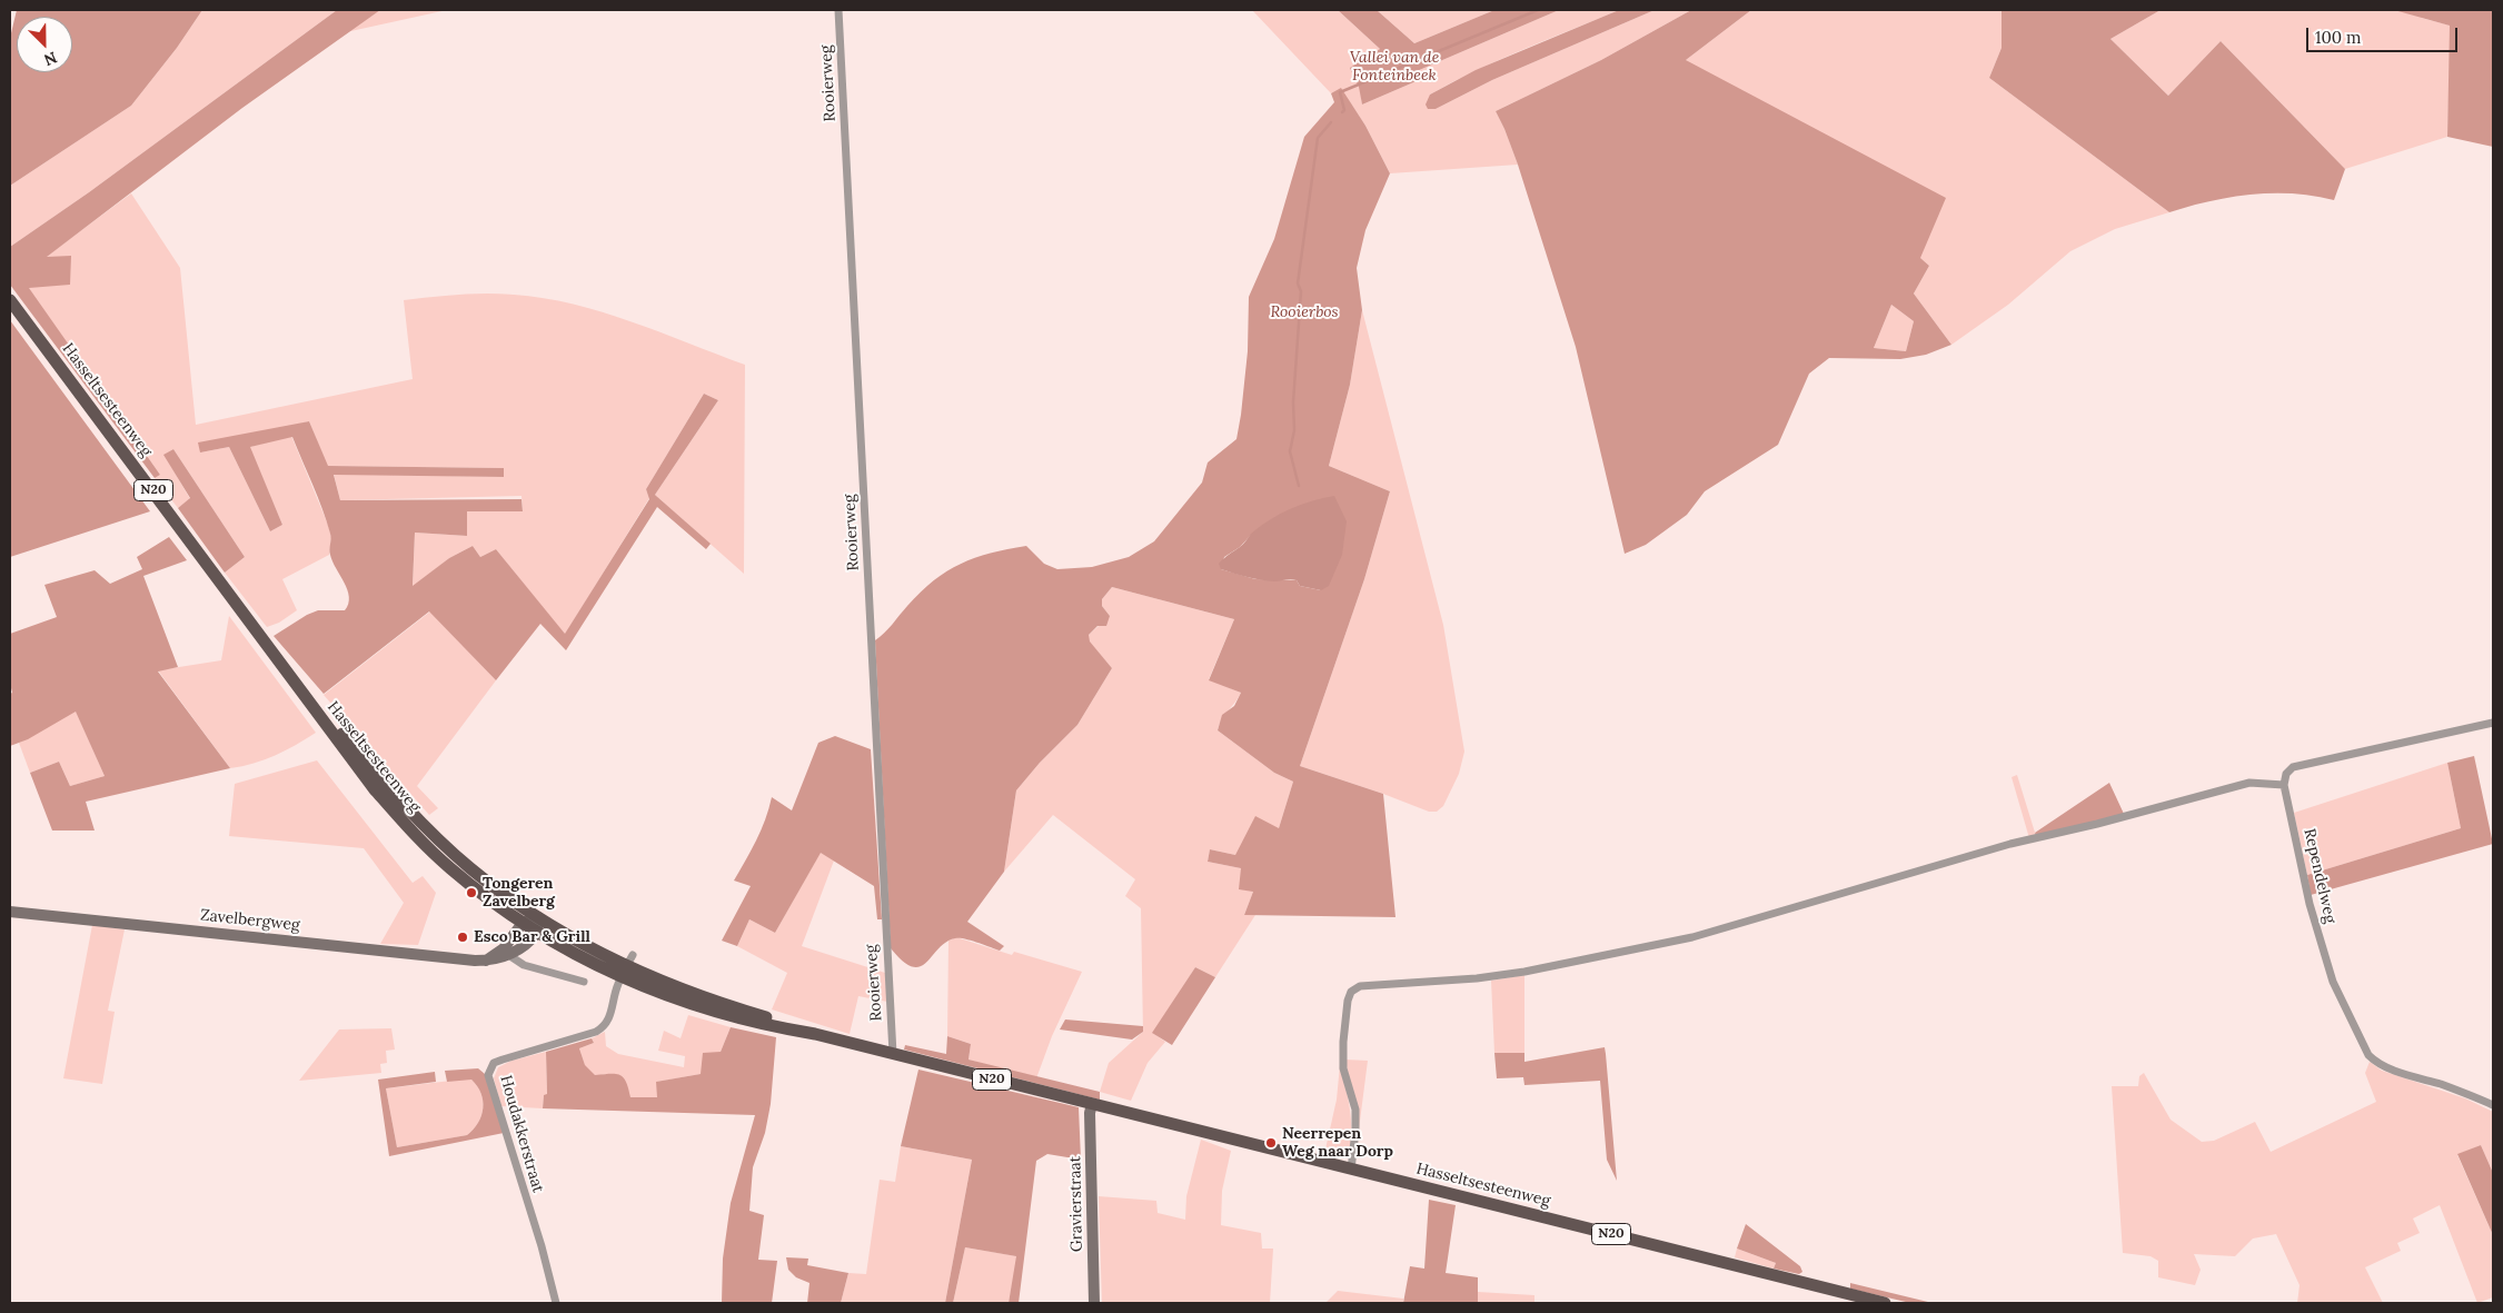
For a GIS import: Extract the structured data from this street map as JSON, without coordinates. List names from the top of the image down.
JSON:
{
  "streets": {
    "main road": [
      "Hasseltsesteenweg",
      "N20",
      "Zavelbergweg",
      "Gravierstraat"
    ],
    "street": ["Rooierweg", "Rependelweg", "Houdakkerstraat"]
  },
  "crossings": [
    ["Rooierweg", "Hasseltsesteenweg"],
    ["Hasseltsesteenweg", "Zavelbergweg"],
    ["Hasseltsesteenweg", "Houdakkerstraat"],
    ["Hasseltsesteenweg", "Gravierstraat"]
  ],
  "parks": ["Vallei van de Fonteinbeek", "Rooierbos"],
  "places": ["Tongeren Zavelberg", "Esco Bar & Grill", "Neerrepen Weg naar Dorp"],
  "scale_bar": "100 m",
  "north": "bottom right"
}
